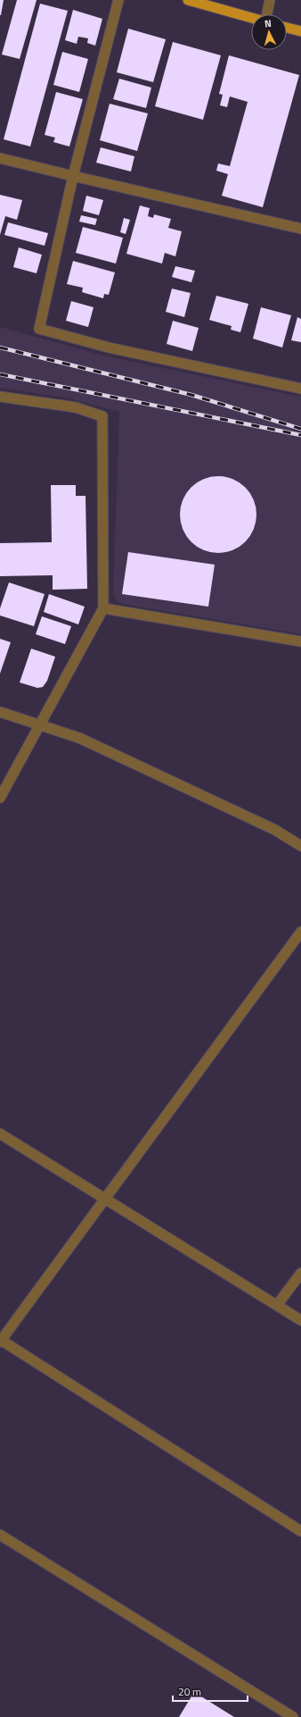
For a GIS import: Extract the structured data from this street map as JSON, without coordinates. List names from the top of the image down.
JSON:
{
  "scale_bar": "20 m",
  "north": "top"
}
